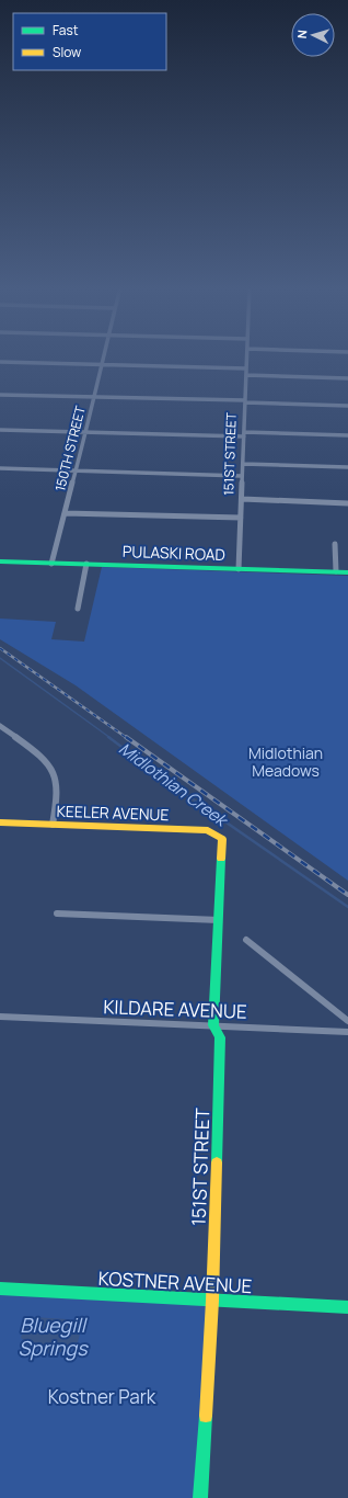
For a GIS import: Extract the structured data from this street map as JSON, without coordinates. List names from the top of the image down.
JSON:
{
  "streets": {
    "street": [
      "150TH STREET",
      "151ST STREET",
      "PULASKI ROAD",
      "KEELER AVENUE",
      "KILDARE AVENUE",
      "KOSTNER AVENUE"
    ]
  },
  "crossings": [
    ["150TH STREET", "PULASKI ROAD"],
    ["151ST STREET", "PULASKI ROAD"],
    ["151ST STREET", "KEELER AVENUE"],
    ["151ST STREET", "KILDARE AVENUE"],
    ["151ST STREET", "KOSTNER AVENUE"]
  ],
  "water": ["Midlothian Creek", "Bluegill Springs"],
  "parks": ["Midlothian Meadows", "Kostner Park"],
  "legend": ["Fast", "Slow"],
  "north": "left"
}
